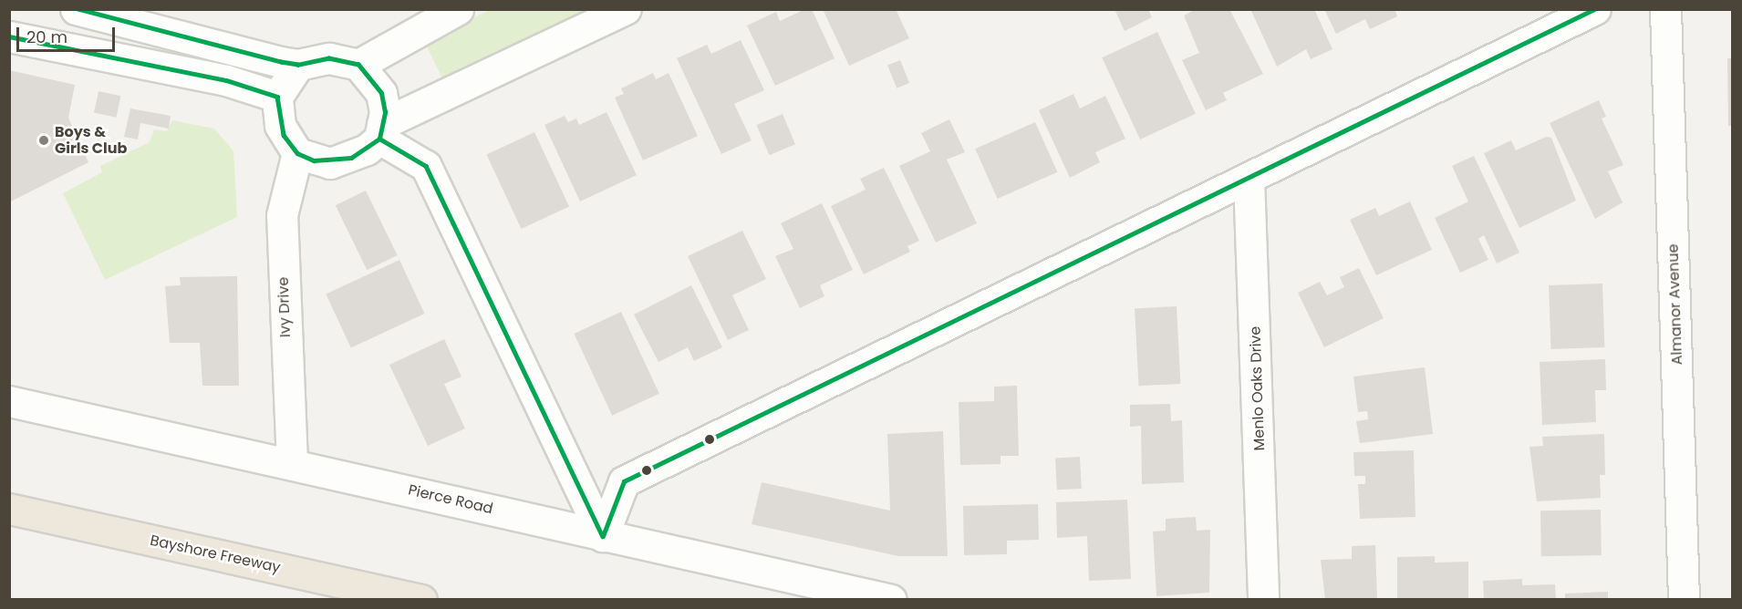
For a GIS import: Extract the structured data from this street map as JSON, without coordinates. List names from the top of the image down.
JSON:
{
  "streets": {
    "highway": ["Bayshore Freeway"],
    "street": [
      "Almanor Avenue",
      "Ivy Drive",
      "Menlo Oaks Drive",
      "Pierce Road"
    ]
  },
  "crossings": [
    ["Ivy Drive", "Pierce Road"]
  ],
  "places": ["Boys & Girls Club"],
  "scale_bar": "20 m"
}
